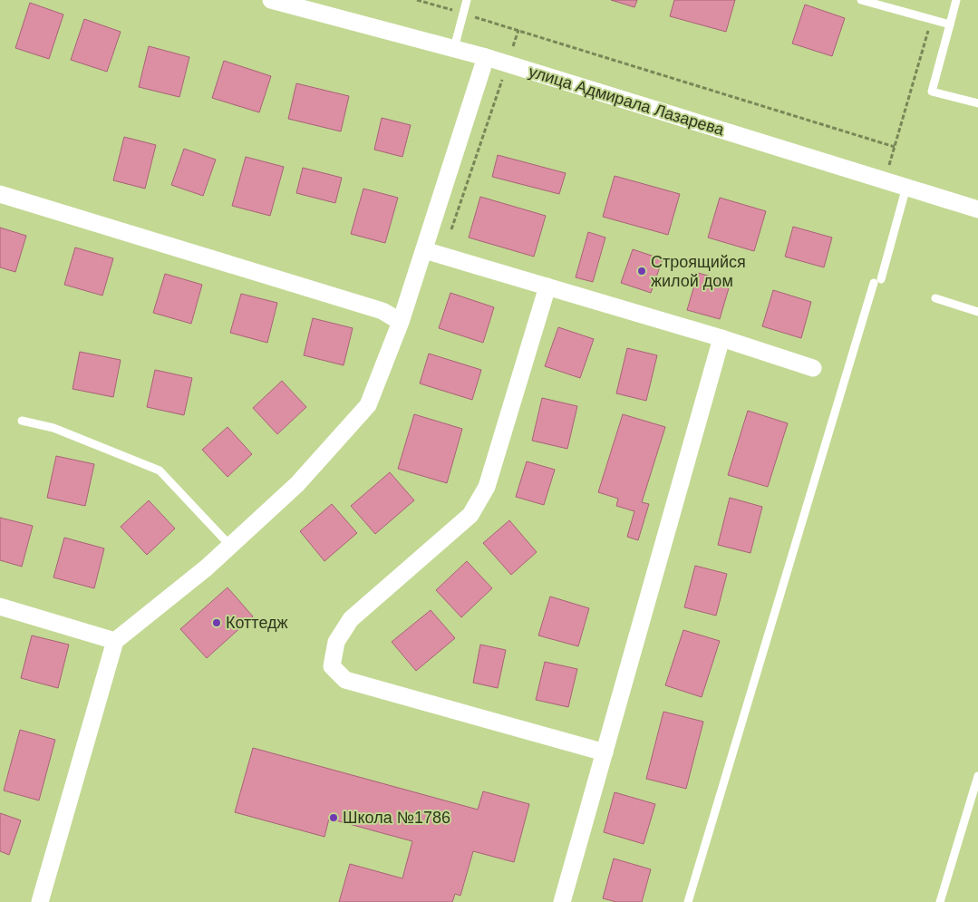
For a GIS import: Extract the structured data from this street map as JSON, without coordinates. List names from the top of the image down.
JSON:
{
  "streets": {
    "street": ["улица Адмирала Лазарева"]
  },
  "places": ["Строящийся жилой дом", "Коттедж", "Школа №1786"]
}
